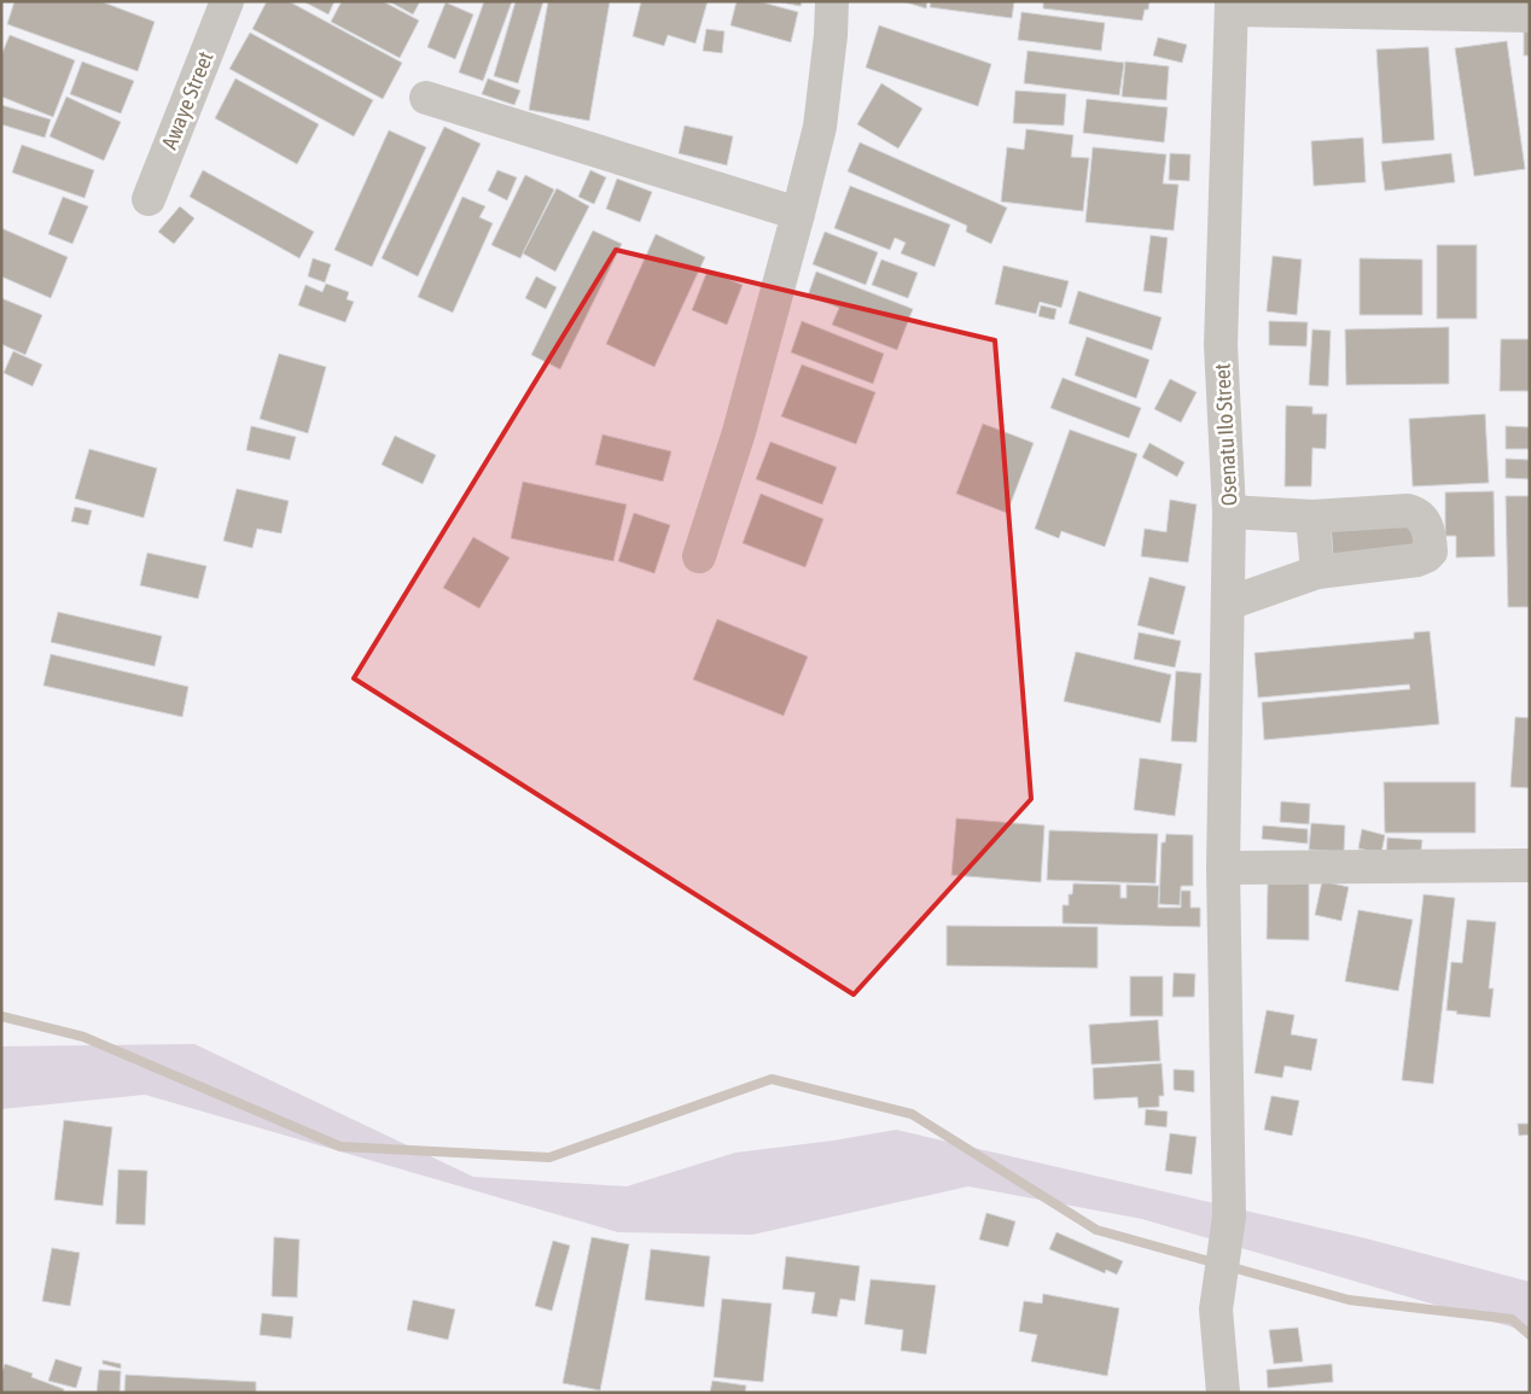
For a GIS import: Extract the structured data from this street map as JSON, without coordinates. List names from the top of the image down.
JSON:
{
  "streets": {
    "street": ["Awaye Street", "Osenatu Ilo Street"]
  }
}
